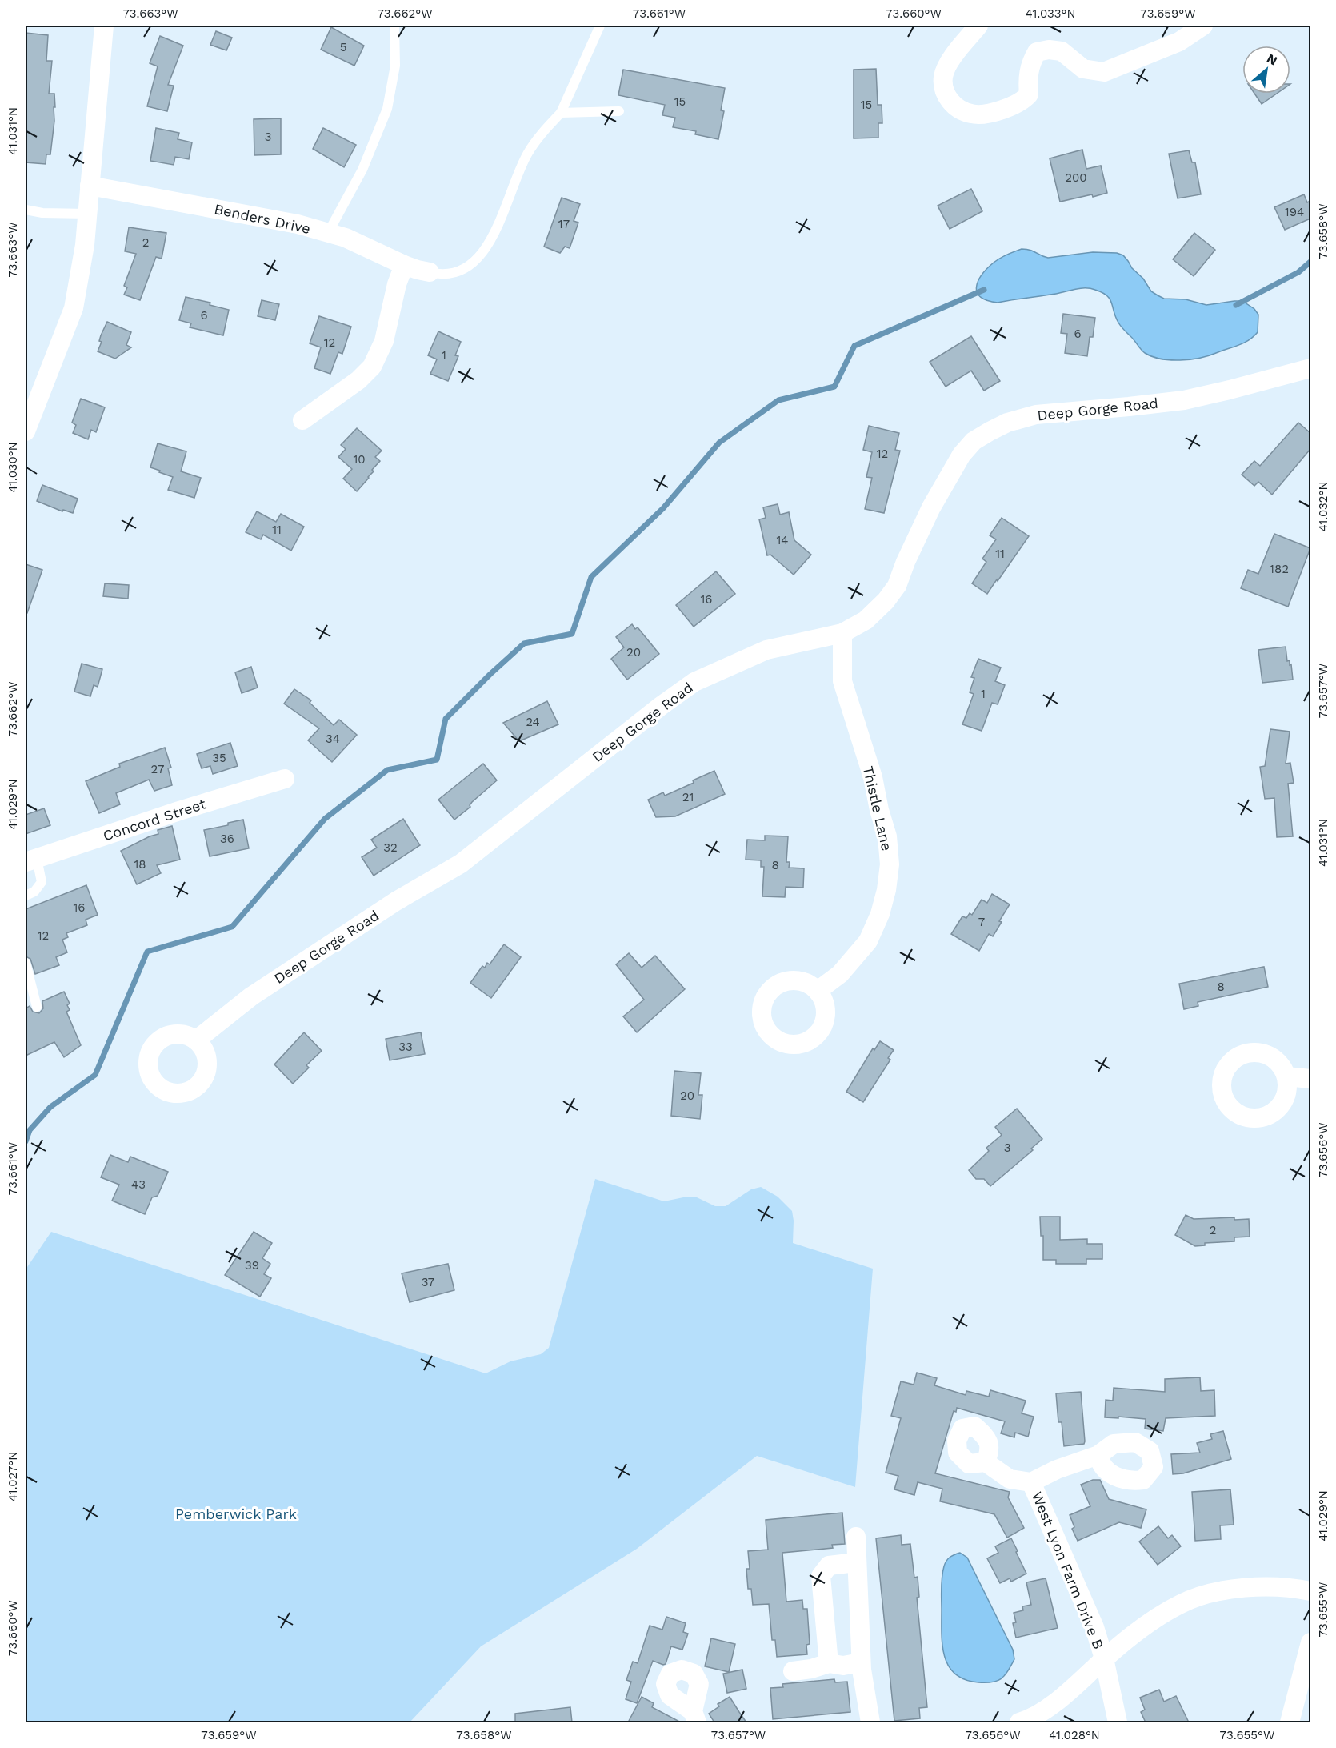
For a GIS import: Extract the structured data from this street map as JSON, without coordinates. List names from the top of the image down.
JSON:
{
  "streets": {
    "street": [
      "Benders Drive",
      "Deep Gorge Road",
      "Thistle Lane",
      "Concord Street",
      "West Lyon Farm Drive B"
    ]
  },
  "crossings": [
    ["Deep Gorge Road", "Thistle Lane"]
  ],
  "parks": ["Pemberwick Park"],
  "house_numbers": [
    "5",
    "15",
    "15",
    "3",
    "200",
    "194",
    "17",
    "2",
    "6",
    "6",
    "12",
    "1",
    "12",
    "10",
    "11",
    "14",
    "11",
    "182",
    "16",
    "20",
    "1",
    "24",
    "34",
    "35",
    "27",
    "21",
    "36",
    "32",
    "18",
    "8",
    "16",
    "7",
    "12",
    "8",
    "33",
    "20",
    "3",
    "43",
    "2",
    "39",
    "37"
  ],
  "north": "top right",
  "coordinates": [
    "73.663°W",
    "73.662°W",
    "73.661°W",
    "73.660°W",
    "41.033°N",
    "73.659°W",
    "41.031°N",
    "73.658°W",
    "41.030°N",
    "41.032°N",
    "73.657°W",
    "41.029°N",
    "73.656°W",
    "41.027°N",
    "73.655°W",
    "41.028°N"
  ]
}
